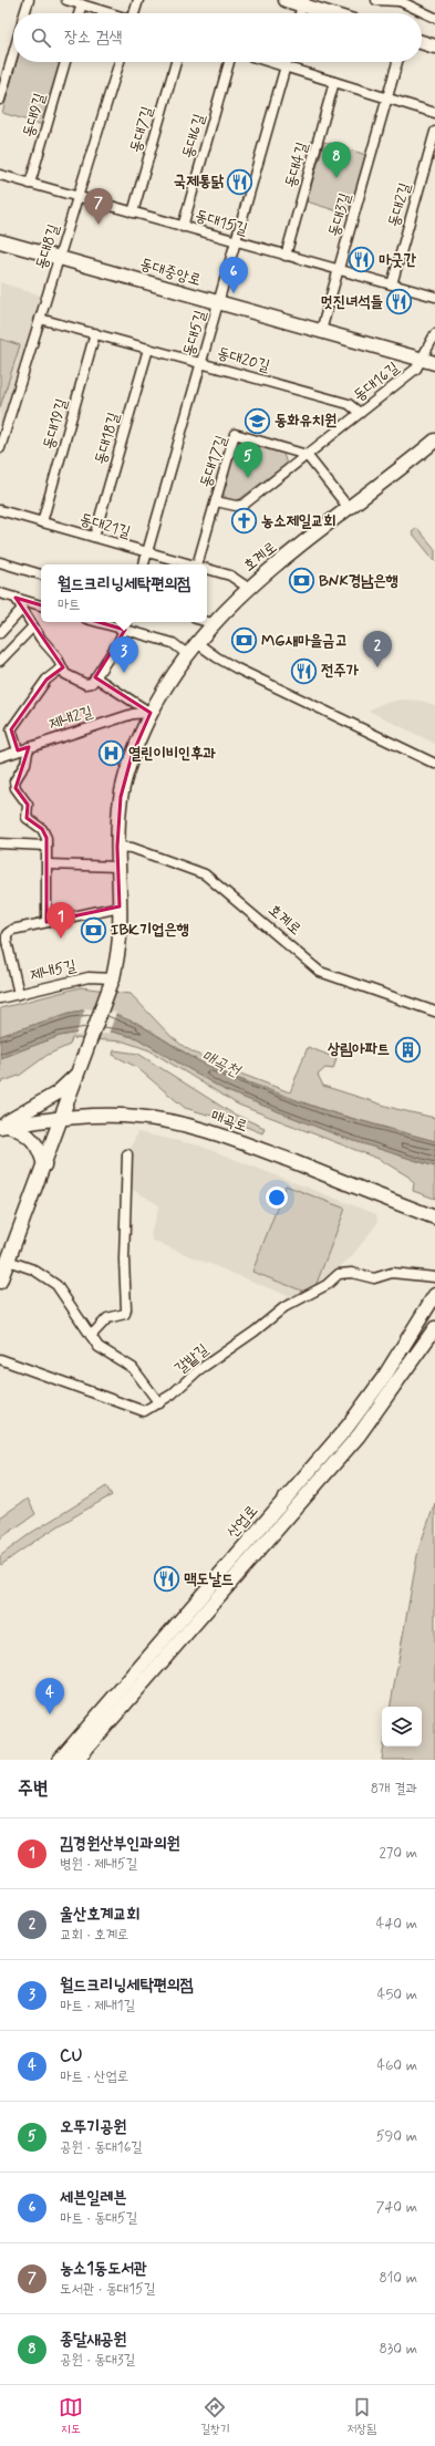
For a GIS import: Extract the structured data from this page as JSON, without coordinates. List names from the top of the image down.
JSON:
{
  "streets": {
    "street": [
      "동대9길",
      "동대7길",
      "동대6길",
      "동대4길",
      "동대2길",
      "동대3길",
      "동대15길",
      "동대8길",
      "동대중앙로",
      "동대5길",
      "동대20길",
      "동대16길",
      "동대19길",
      "동대18길",
      "동대17길",
      "동대21길",
      "호계로",
      "제내2길",
      "제내5길",
      "매곡로",
      "갈밭길",
      "산업로"
    ]
  },
  "crossings": [
    ["동대9길", "동대15길"],
    ["동대7길", "동대15길"],
    ["동대6길", "동대15길"],
    ["동대4길", "동대15길"],
    ["동대2길", "동대15길"],
    ["동대3길", "동대15길"],
    ["동대3길", "동대중앙로"],
    ["동대15길", "동대8길"],
    ["동대15길", "동대5길"],
    ["동대8길", "동대중앙로"],
    ["동대8길", "동대20길"],
    ["동대중앙로", "동대5길"],
    ["동대중앙로", "동대16길"],
    ["동대5길", "동대20길"],
    ["동대5길", "동대21길"],
    ["동대20길", "동대16길"],
    ["동대20길", "동대19길"],
    ["동대20길", "동대18길"],
    ["동대16길", "동대17길"],
    ["동대19길", "동대21길"],
    ["동대18길", "동대21길"],
    ["동대21길", "호계로"],
    ["호계로", "제내2길"],
    ["호계로", "제내5길"]
  ],
  "water": ["매곡천"],
  "places": {
    "restaurant": [
      "국제통닭",
      "마굿간",
      "멋진녀석들",
      "전주가",
      "맥도날드"
    ],
    "school or university": ["동화유치원"],
    "church": ["농소제일교회"],
    "bank": ["BNK경남은행", "MG새마을금고", "IBK기업은행"],
    "hospital": ["열린이비인후과"],
    "building": ["상림아파트"]
  },
  "page": {
    "search": "장소 검색",
    "pins": [
      "8",
      "7",
      "6",
      "5",
      "2",
      "3",
      "1",
      "4"
    ],
    "popup": ["월드크리닝세탁편의점", "마트"],
    "heading": ["주변", "8개 결과"],
    "list": [
      {
        "mark": "1",
        "name": "김경원산부인과의원",
        "note": "병원 · 제내5길",
        "value": "270 m"
      },
      {
        "mark": "2",
        "name": "울산호계교회",
        "note": "교회 · 호계로",
        "value": "440 m"
      },
      {
        "mark": "3",
        "name": "월드크리닝세탁편의점",
        "note": "마트 · 제내1길",
        "value": "450 m"
      },
      {
        "mark": "4",
        "name": "CU",
        "note": "마트 · 산업로",
        "value": "460 m"
      },
      {
        "mark": "5",
        "name": "오뚜기공원",
        "note": "공원 · 동대16길",
        "value": "590 m"
      },
      {
        "mark": "6",
        "name": "세븐일레븐",
        "note": "마트 · 동대5길",
        "value": "740 m"
      },
      {
        "mark": "7",
        "name": "농소1동도서관",
        "note": "도서관 · 동대15길",
        "value": "810 m"
      },
      {
        "mark": "8",
        "name": "종달새공원",
        "note": "공원 · 동대3길",
        "value": "830 m"
      }
    ],
    "nav": ["지도", "길찾기", "저장됨"]
  }
}
